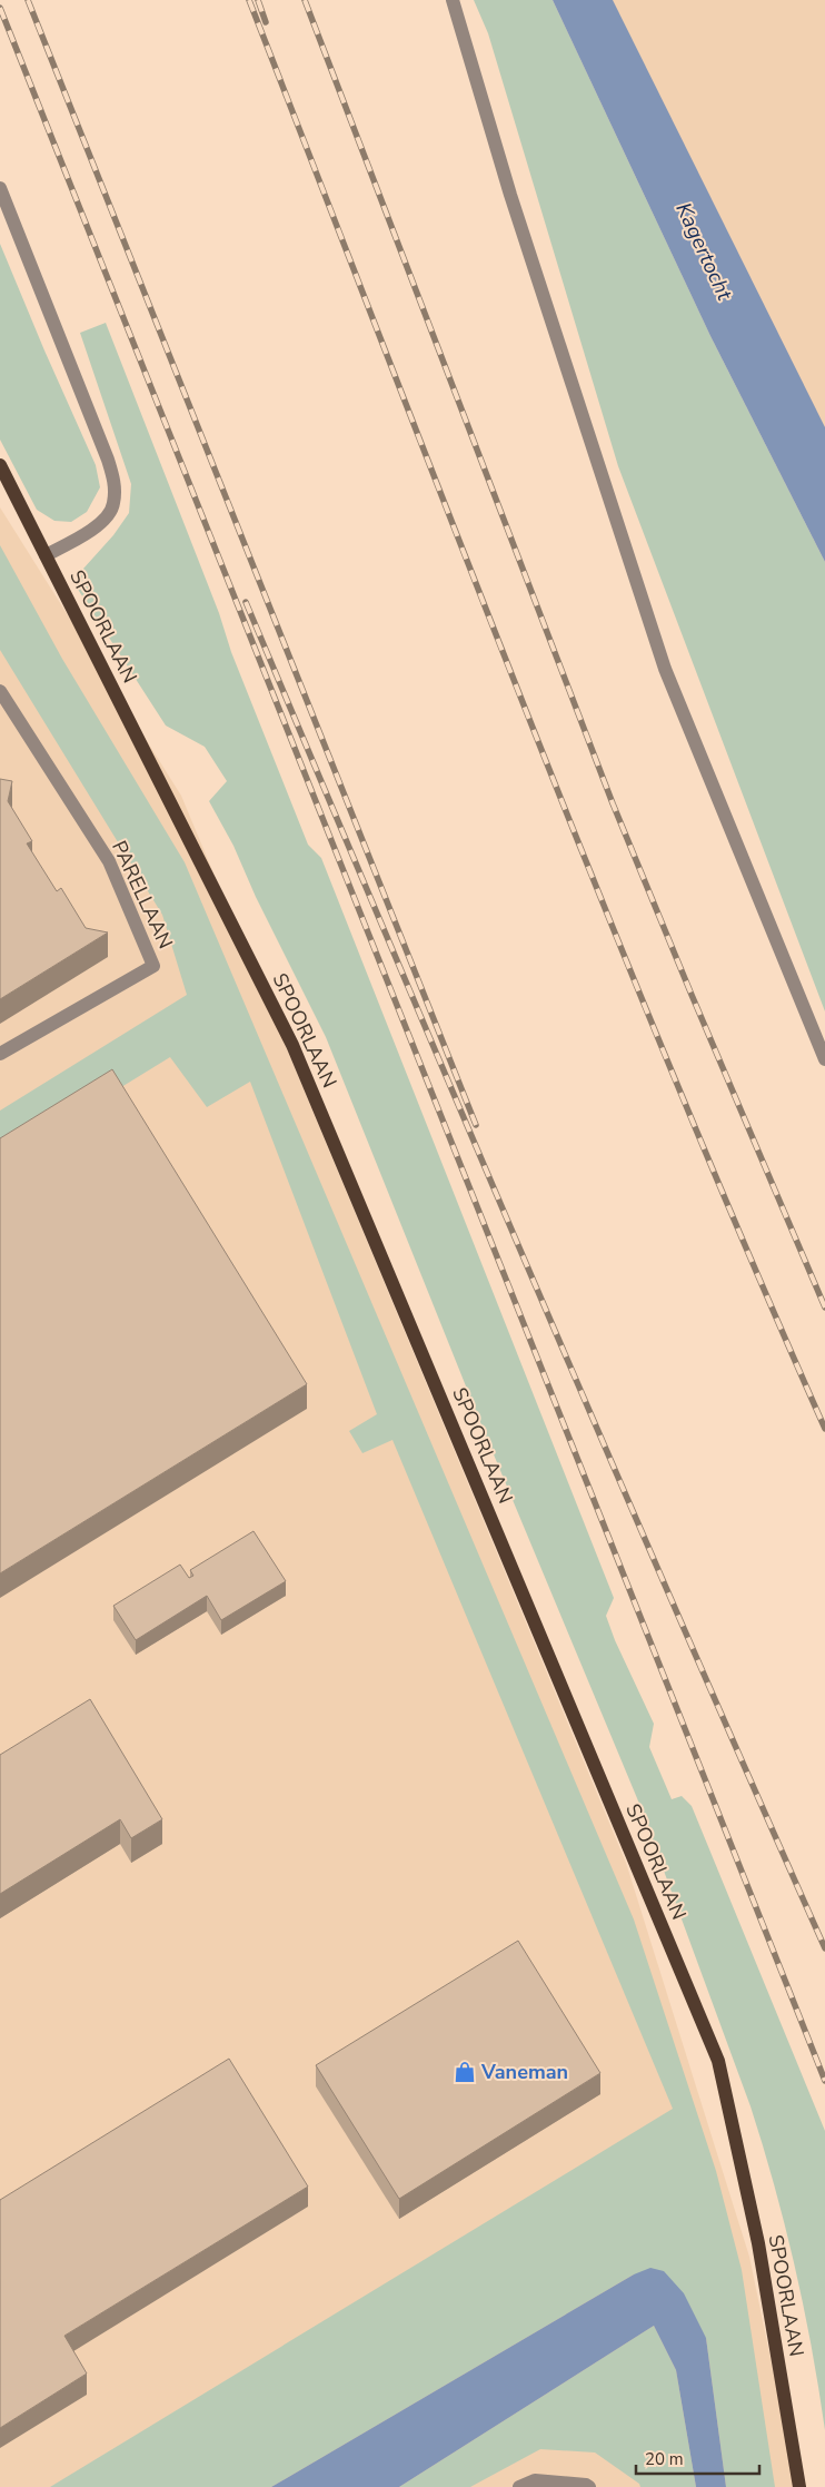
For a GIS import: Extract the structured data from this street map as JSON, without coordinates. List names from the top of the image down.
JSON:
{
  "streets": {
    "main road": ["SPOORLAAN"],
    "street": ["PARELLAAN"]
  },
  "water": ["Kagertocht"],
  "places": {
    "shop": ["Vaneman"]
  },
  "scale_bar": "20 m"
}
